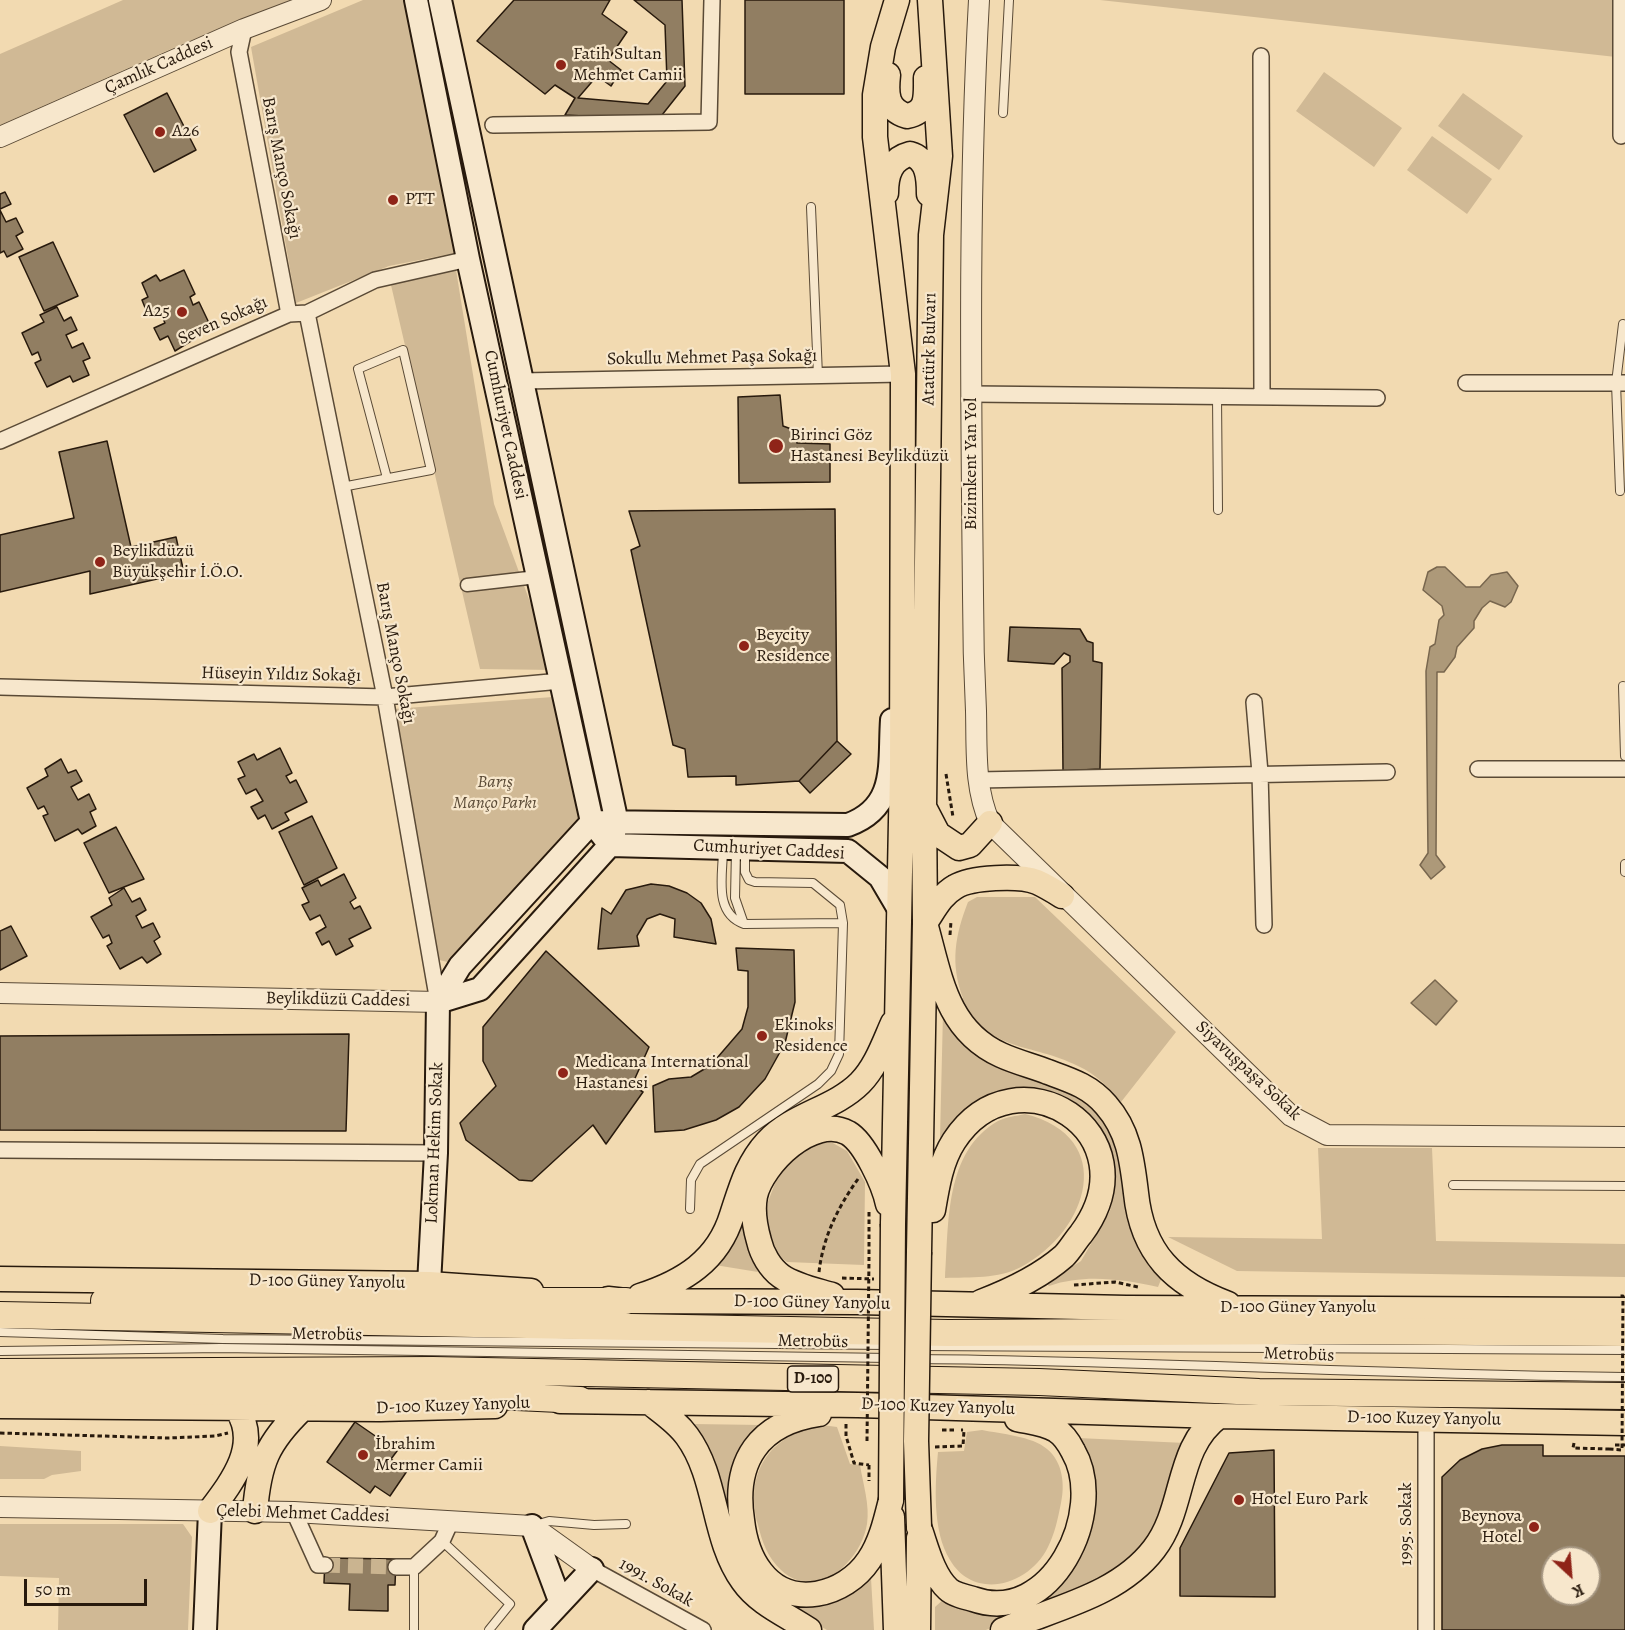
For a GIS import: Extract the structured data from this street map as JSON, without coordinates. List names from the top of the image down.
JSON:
{
  "streets": {
    "highway": ["D-100"],
    "main road": [
      "Atatürk Bulvarı",
      "Cumhuriyet Caddesi",
      "Beylikdüzü Caddesi",
      "Lokman Hekim Sokak",
      "D-100 Güney Yanyolu",
      "D-100 Kuzey Yanyolu"
    ],
    "street": [
      "Çamlık Caddesi",
      "Barış Manço Sokağı",
      "Seven Sokağı",
      "Sokullu Mehmet Paşa Sokağı",
      "Bizimkent Yan Yol",
      "Hüseyin Yıldız Sokağı",
      "Siyavuşpaşa Sokak",
      "Çelebi Mehmet Caddesi",
      "1995. Sokak",
      "1991. Sokak"
    ],
    "lane": ["Metrobüs"]
  },
  "crossings": [
    ["Çamlık Caddesi", "Barış Manço Sokağı"],
    ["Barış Manço Sokağı", "Seven Sokağı"],
    ["Barış Manço Sokağı", "Hüseyin Yıldız Sokağı"],
    ["Barış Manço Sokağı", "Beylikdüzü Caddesi"],
    ["Barış Manço Sokağı", "Lokman Hekim Sokak"],
    ["Seven Sokağı", "Cumhuriyet Caddesi"],
    ["Atatürk Bulvarı", "Sokullu Mehmet Paşa Sokağı"],
    ["Atatürk Bulvarı", "Cumhuriyet Caddesi"],
    ["Sokullu Mehmet Paşa Sokağı", "Cumhuriyet Caddesi"],
    ["Cumhuriyet Caddesi", "Hüseyin Yıldız Sokağı"],
    ["Cumhuriyet Caddesi", "Beylikdüzü Caddesi"],
    ["Bizimkent Yan Yol", "Siyavuşpaşa Sokak"],
    ["Beylikdüzü Caddesi", "Lokman Hekim Sokak"],
    ["Lokman Hekim Sokak", "D-100 Güney Yanyolu"],
    ["D-100 Kuzey Yanyolu", "1995. Sokak"]
  ],
  "parks": ["Barış Manço Parkı"],
  "places": [
    "Fatih Sultan Mehmet Camii",
    "A26",
    "PTT",
    "A25",
    "Birinci Göz Hastanesi Beylikdüzü",
    "Beylikdüzü Büyükşehir İ.Ö.O.",
    "Beycity Residence",
    "Ekinoks Residence",
    "Medicana International Hastanesi",
    "İbrahim Mermer Camii",
    "Hotel Euro Park",
    "Beynova Hotel"
  ],
  "scale_bar": "50 m",
  "north": "bottom right"
}
